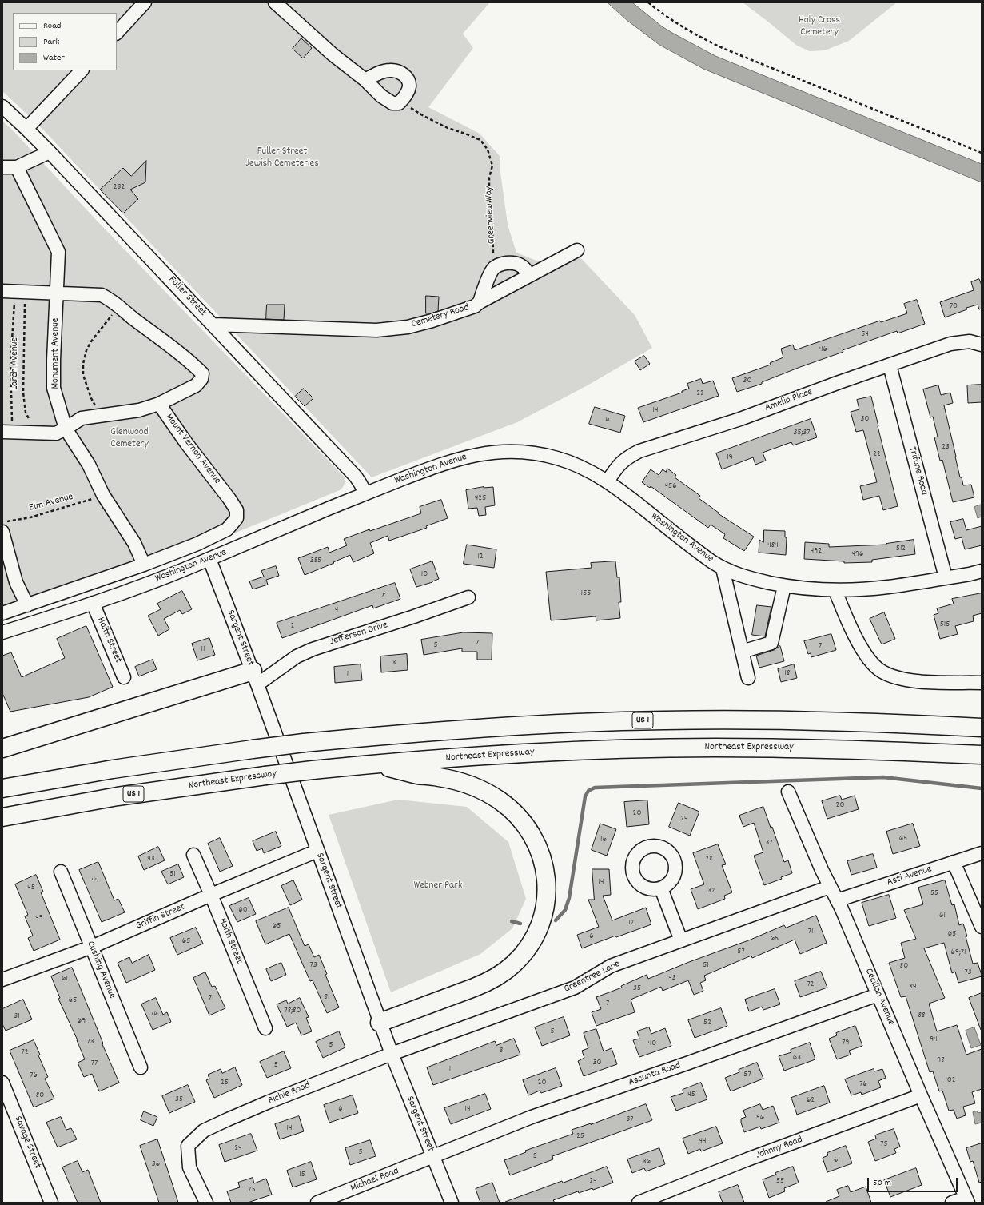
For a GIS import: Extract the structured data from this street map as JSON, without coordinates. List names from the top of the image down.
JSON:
{
  "streets": {
    "highway": ["US 1", "Northeast Expressway"],
    "street": [
      "Fuller Street",
      "Cemetery Road",
      "Monument Avenue",
      "Amelia Place",
      "Mount Vernon Avenue",
      "Washington Avenue",
      "Trifone Road",
      "Jefferson Drive",
      "Sargent Street",
      "Haith Street",
      "Asti Avenue",
      "Griffin Street",
      "Cushing Avenue",
      "Greentree Lane",
      "Cecilian Avenue",
      "Assunta Road",
      "Richie Road",
      "Savage Street",
      "Johnny Road",
      "Michael Road"
    ],
    "path": ["Greenview Way", "Larch Avenue", "Elm Avenue"]
  },
  "crossings": [
    ["Fuller Street", "Cemetery Road"],
    ["Fuller Street", "Washington Avenue"],
    ["Monument Avenue", "Mount Vernon Avenue"],
    ["Monument Avenue", "Elm Avenue"],
    ["Larch Avenue", "Mount Vernon Avenue"],
    ["Amelia Place", "Washington Avenue"],
    ["Amelia Place", "Trifone Road"],
    ["Washington Avenue", "Trifone Road"],
    ["Washington Avenue", "Sargent Street"],
    ["Washington Avenue", "Haith Street"],
    ["Jefferson Drive", "Sargent Street"],
    ["Sargent Street", "Griffin Street"],
    ["Sargent Street", "Greentree Lane"],
    ["Sargent Street", "Assunta Road"],
    ["Sargent Street", "Richie Road"],
    ["Sargent Street", "Michael Road"],
    ["Haith Street", "Griffin Street"],
    ["Asti Avenue", "Cecilian Avenue"],
    ["Griffin Street", "Cushing Avenue"],
    ["Greentree Lane", "Cecilian Avenue"],
    ["Greentree Lane", "Richie Road"],
    ["Cecilian Avenue", "Assunta Road"],
    ["Cecilian Avenue", "Johnny Road"],
    ["Assunta Road", "Michael Road"]
  ],
  "parks": [
    "Holy Cross Cemetery",
    "Fuller Street Jewish Cemeteries",
    "Glenwood Cemetery",
    "Webner Park"
  ],
  "house_numbers": [
    "232",
    "70",
    "54",
    "46",
    "30",
    "22",
    "14",
    "30",
    "6",
    "35;37",
    "23",
    "22",
    "19",
    "456",
    "425",
    "484",
    "512",
    "492",
    "496",
    "12",
    "385",
    "10",
    "455",
    "8",
    "4",
    "515",
    "2",
    "7",
    "5",
    "7",
    "11",
    "3",
    "18",
    "1",
    "20",
    "20",
    "24",
    "65",
    "16",
    "37",
    "43",
    "28",
    "51",
    "44",
    "14",
    "45",
    "32",
    "55",
    "60",
    "61",
    "49",
    "12",
    "65",
    "71",
    "65",
    "6",
    "65",
    "65",
    "57",
    "69;71",
    "73",
    "51",
    "80",
    "73",
    "43",
    "61",
    "72",
    "84",
    "35",
    "81",
    "71",
    "65",
    "7",
    "78;80",
    "76",
    "88",
    "31",
    "69",
    "52",
    "5",
    "94",
    "73",
    "79",
    "40",
    "5",
    "3",
    "72",
    "63",
    "98",
    "30",
    "77",
    "15",
    "1",
    "57",
    "76",
    "102",
    "25",
    "20",
    "76",
    "45",
    "80",
    "35",
    "62",
    "6",
    "14",
    "56",
    "37",
    "14",
    "25",
    "44",
    "75",
    "24",
    "5",
    "15",
    "61",
    "36",
    "36",
    "15",
    "24",
    "55",
    "25"
  ],
  "legend": ["Road", "Park", "Water"],
  "scale_bar": "50 m"
}
